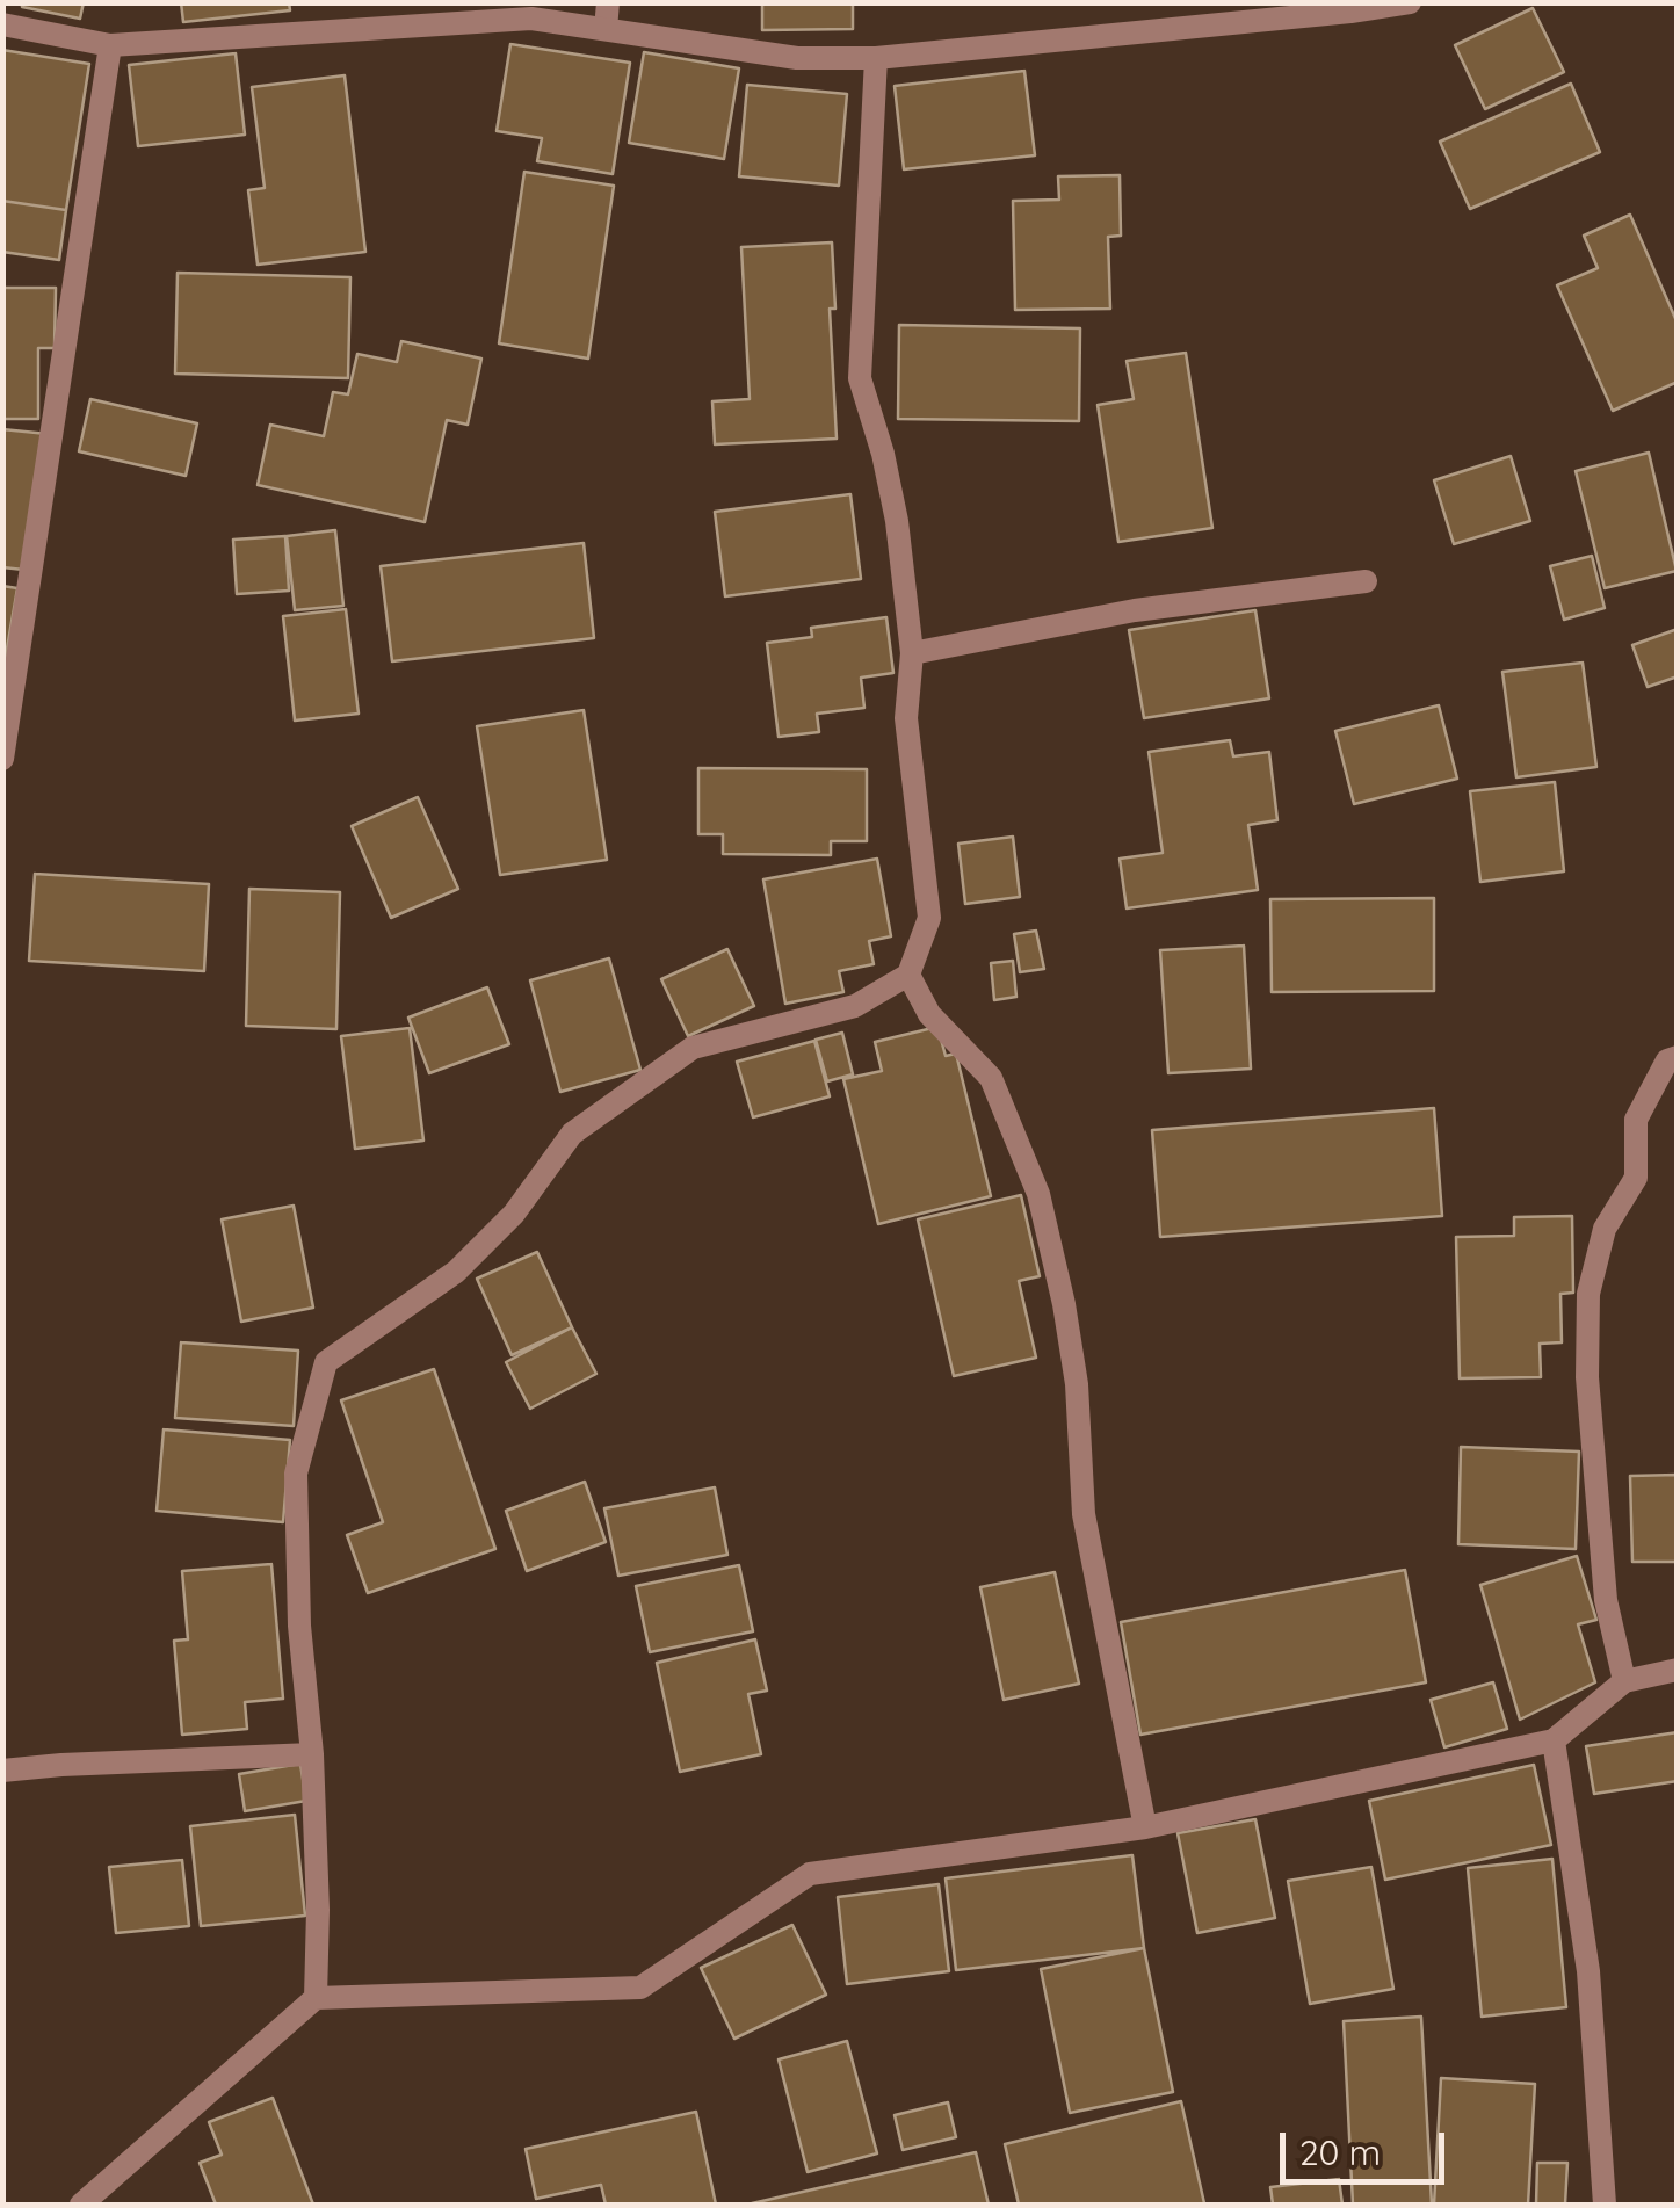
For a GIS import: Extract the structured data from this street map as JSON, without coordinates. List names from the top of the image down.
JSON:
{
  "scale_bar": "20 m"
}
